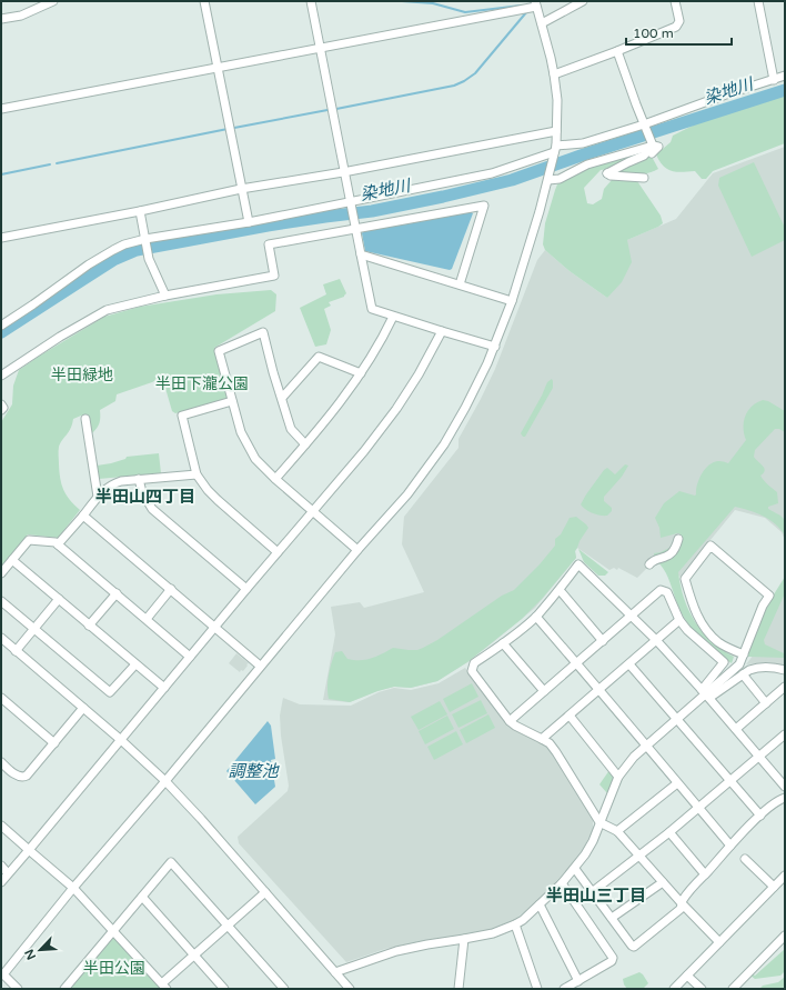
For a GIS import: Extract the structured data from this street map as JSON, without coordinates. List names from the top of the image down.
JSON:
{
  "districts": ["半田山四丁目", "半田山三丁目"],
  "water": ["染地川", "調整池"],
  "parks": ["半田緑地", "半田下瀧公園", "半田公園"],
  "scale_bar": "100 m",
  "north": "bottom left"
}
